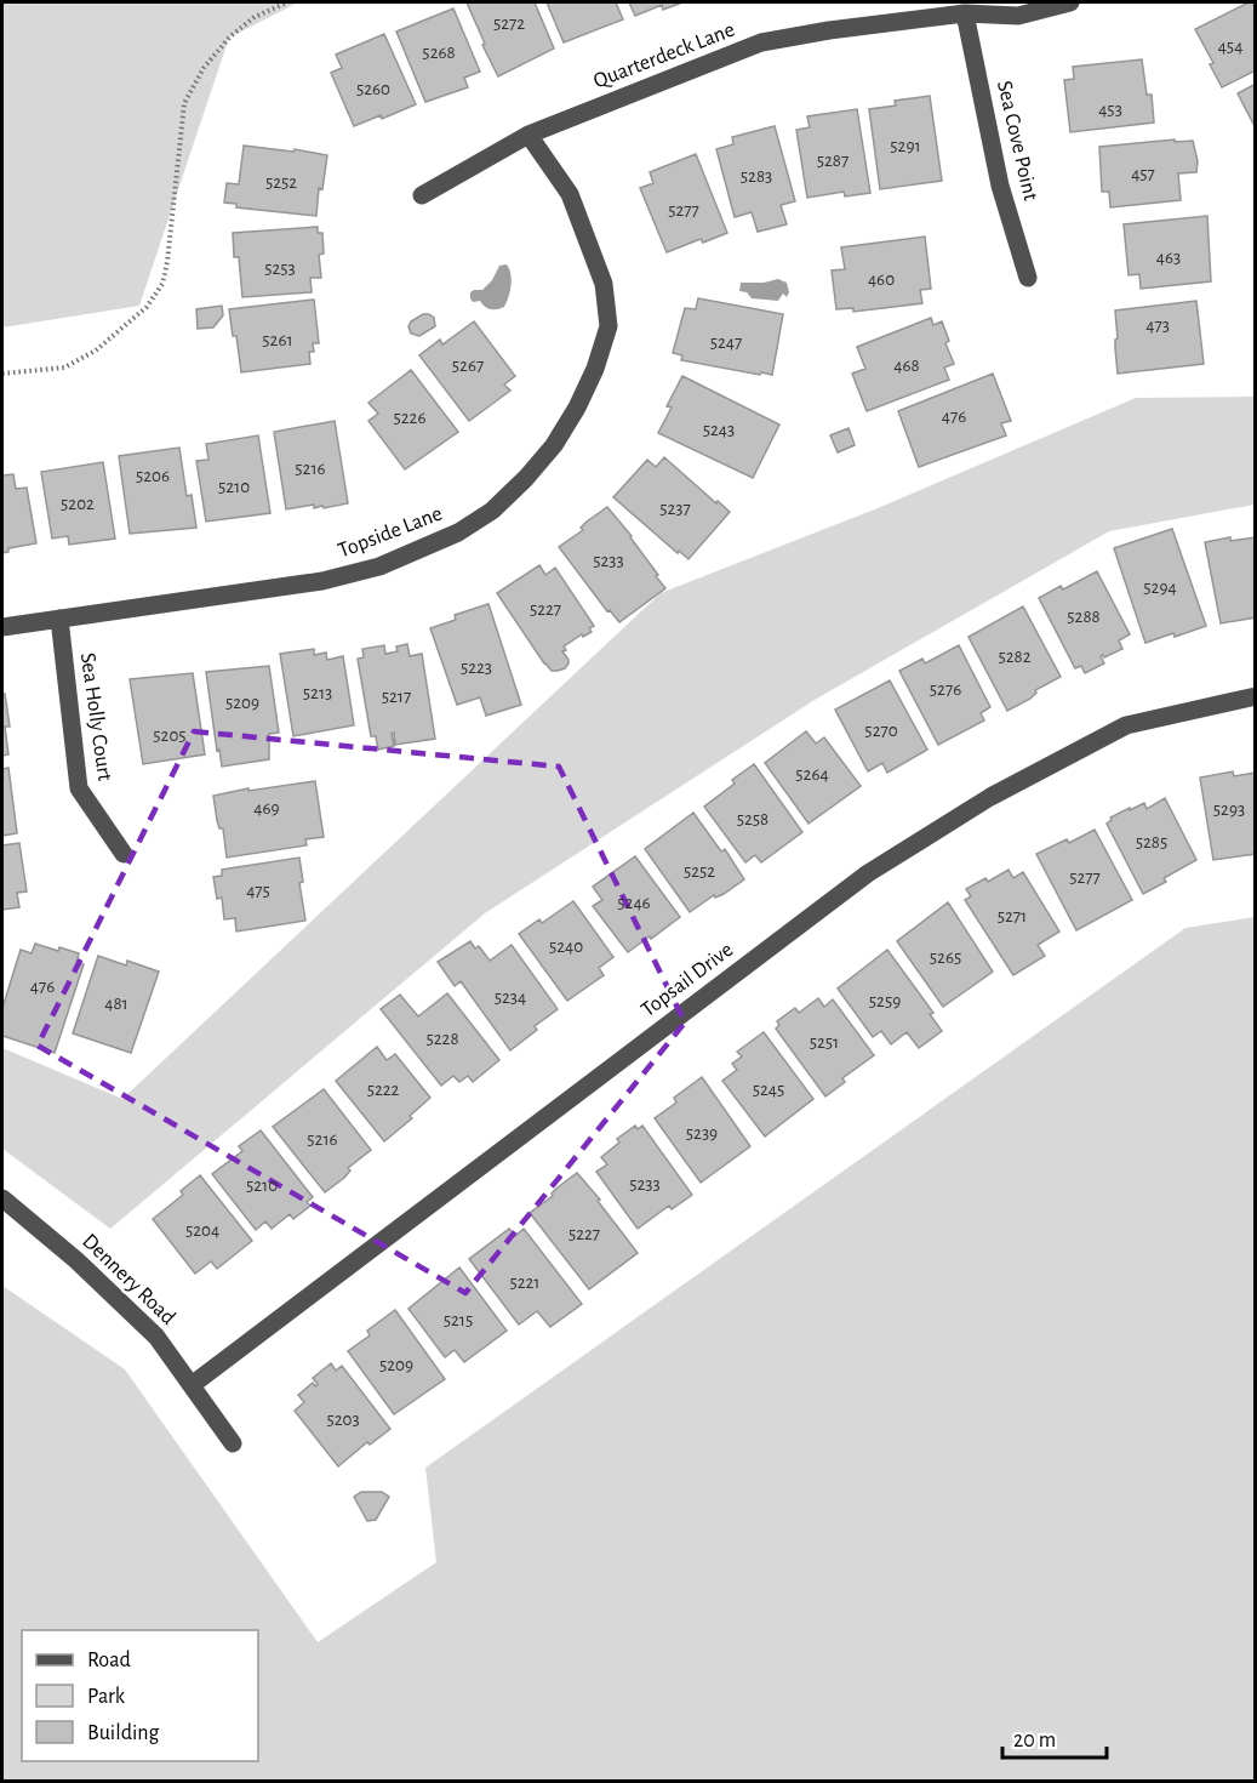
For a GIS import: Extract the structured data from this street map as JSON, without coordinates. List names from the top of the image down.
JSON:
{
  "streets": {
    "street": [
      "Quarterdeck Lane",
      "Sea Cove Point",
      "Topside Lane",
      "Sea Holly Court",
      "Topsail Drive",
      "Dennery Road"
    ]
  },
  "crossings": [
    ["Quarterdeck Lane", "Sea Cove Point"],
    ["Quarterdeck Lane", "Topside Lane"],
    ["Topside Lane", "Sea Holly Court"],
    ["Topsail Drive", "Dennery Road"]
  ],
  "house_numbers": [
    "5272",
    "454",
    "5268",
    "5260",
    "453",
    "5291",
    "5287",
    "457",
    "5283",
    "5252",
    "5277",
    "463",
    "5253",
    "460",
    "473",
    "5261",
    "5247",
    "5267",
    "468",
    "476",
    "5226",
    "5243",
    "5216",
    "5206",
    "5210",
    "5202",
    "5237",
    "5233",
    "5294",
    "5227",
    "5288",
    "5282",
    "5223",
    "5276",
    "5213",
    "5217",
    "5209",
    "5270",
    "5205",
    "5264",
    "469",
    "5293",
    "5258",
    "5285",
    "5252",
    "5277",
    "475",
    "5246",
    "5271",
    "5240",
    "5265",
    "476",
    "5234",
    "5259",
    "481",
    "5228",
    "5251",
    "5222",
    "5245",
    "5239",
    "5216",
    "5233",
    "5210",
    "5204",
    "5227",
    "5221",
    "5215",
    "5209",
    "5203"
  ],
  "legend": ["Road", "Park", "Building"],
  "scale_bar": "20 m"
}
